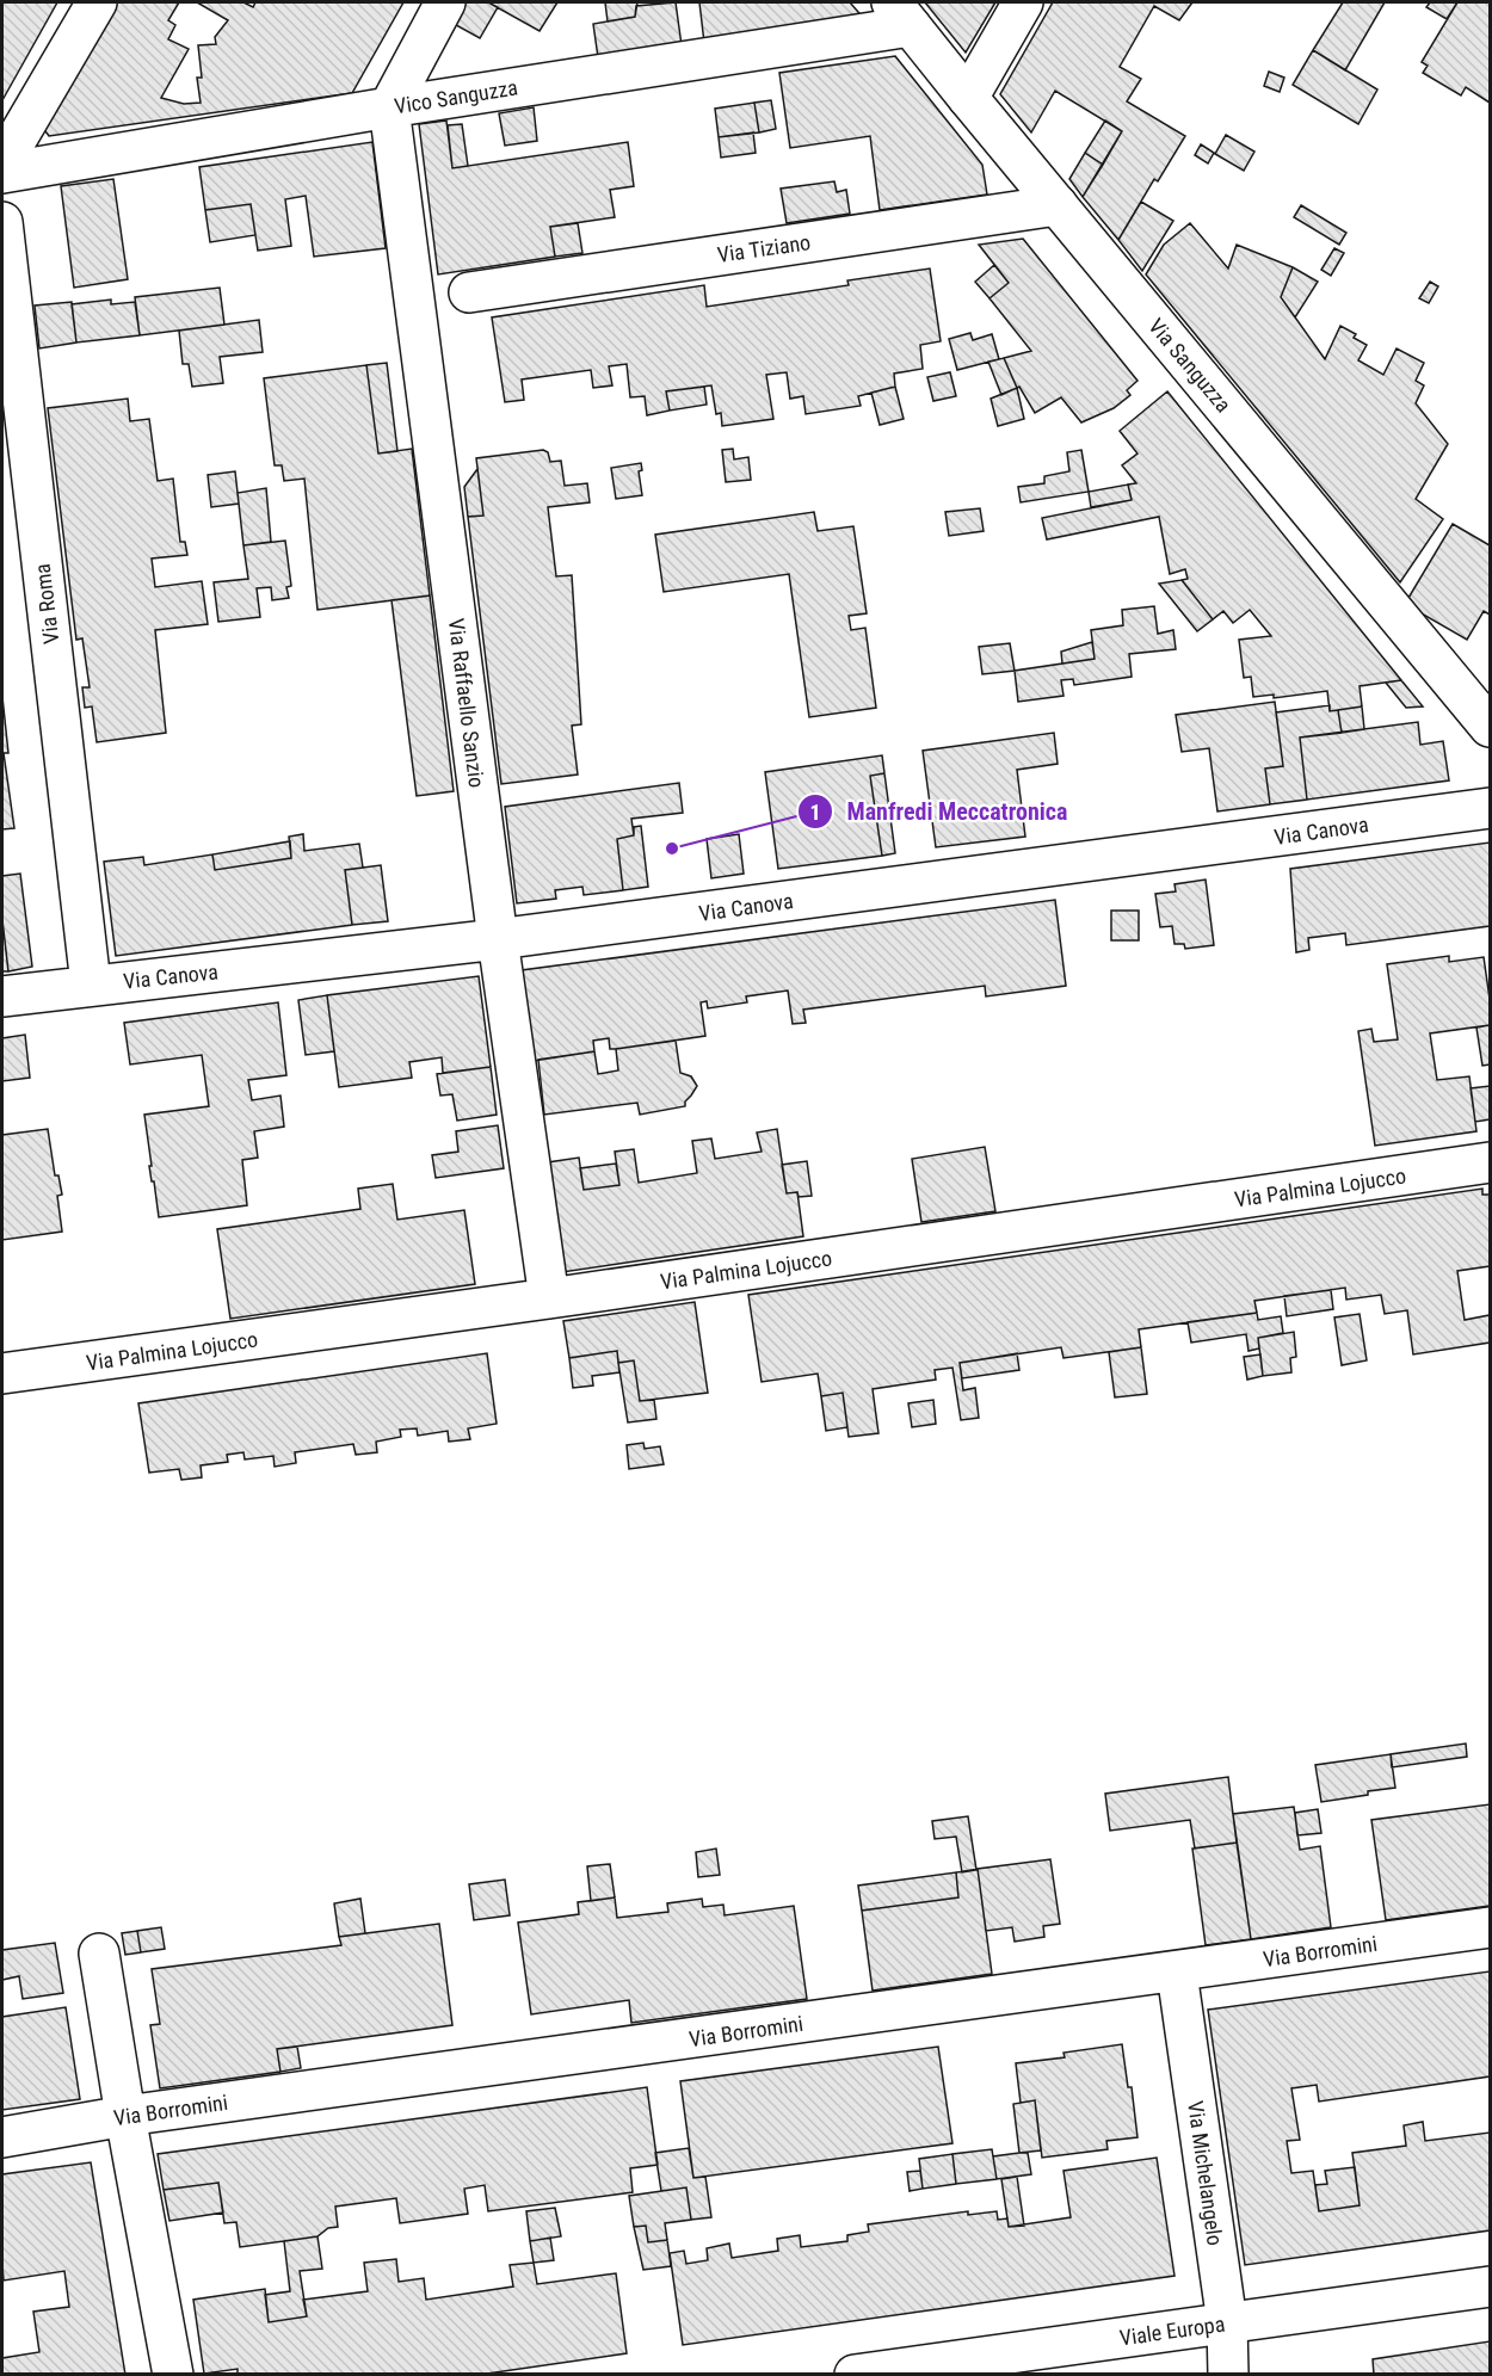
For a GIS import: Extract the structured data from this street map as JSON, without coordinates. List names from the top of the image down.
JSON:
{
  "streets": {
    "street": [
      "Vico Sanguzza",
      "Via Tiziano",
      "Via Sanguzza",
      "Via Roma",
      "Via Raffaello Sanzio",
      "Via Canova",
      "Via Palmina Lojucco",
      "Via Borromini",
      "Via Michelangelo",
      "Viale Europa"
    ]
  },
  "crossings": [
    ["Vico Sanguzza", "Via Sanguzza"],
    ["Vico Sanguzza", "Via Raffaello Sanzio"],
    ["Via Tiziano", "Via Sanguzza"],
    ["Via Roma", "Via Canova"],
    ["Via Raffaello Sanzio", "Via Canova"],
    ["Via Raffaello Sanzio", "Via Palmina Lojucco"],
    ["Via Borromini", "Via Michelangelo"],
    ["Via Michelangelo", "Viale Europa"]
  ],
  "places": ["Manfredi Meccatronica"]
}
